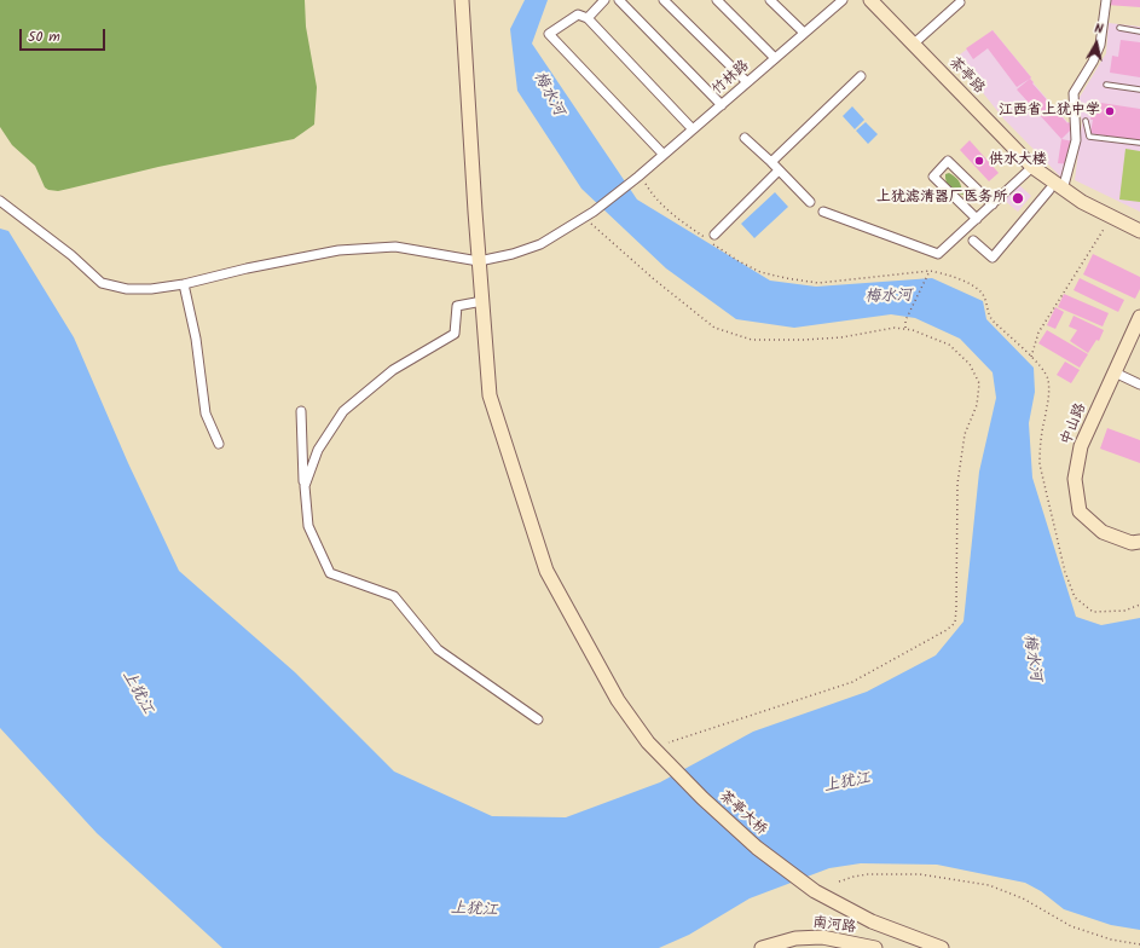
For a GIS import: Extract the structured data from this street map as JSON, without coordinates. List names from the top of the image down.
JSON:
{
  "streets": {
    "main road": [
      "茶亭路",
      "中山路",
      "茶亭大桥",
      "南河路"
    ],
    "street": ["竹林路"]
  },
  "crossings": [
    ["竹林路", "茶亭大桥"]
  ],
  "water": ["梅水河", "上犹江"],
  "places": ["江西省上犹中学", "供水大楼", "上犹滤清器厂医务所"],
  "scale_bar": "50 m",
  "north": "top"
}
